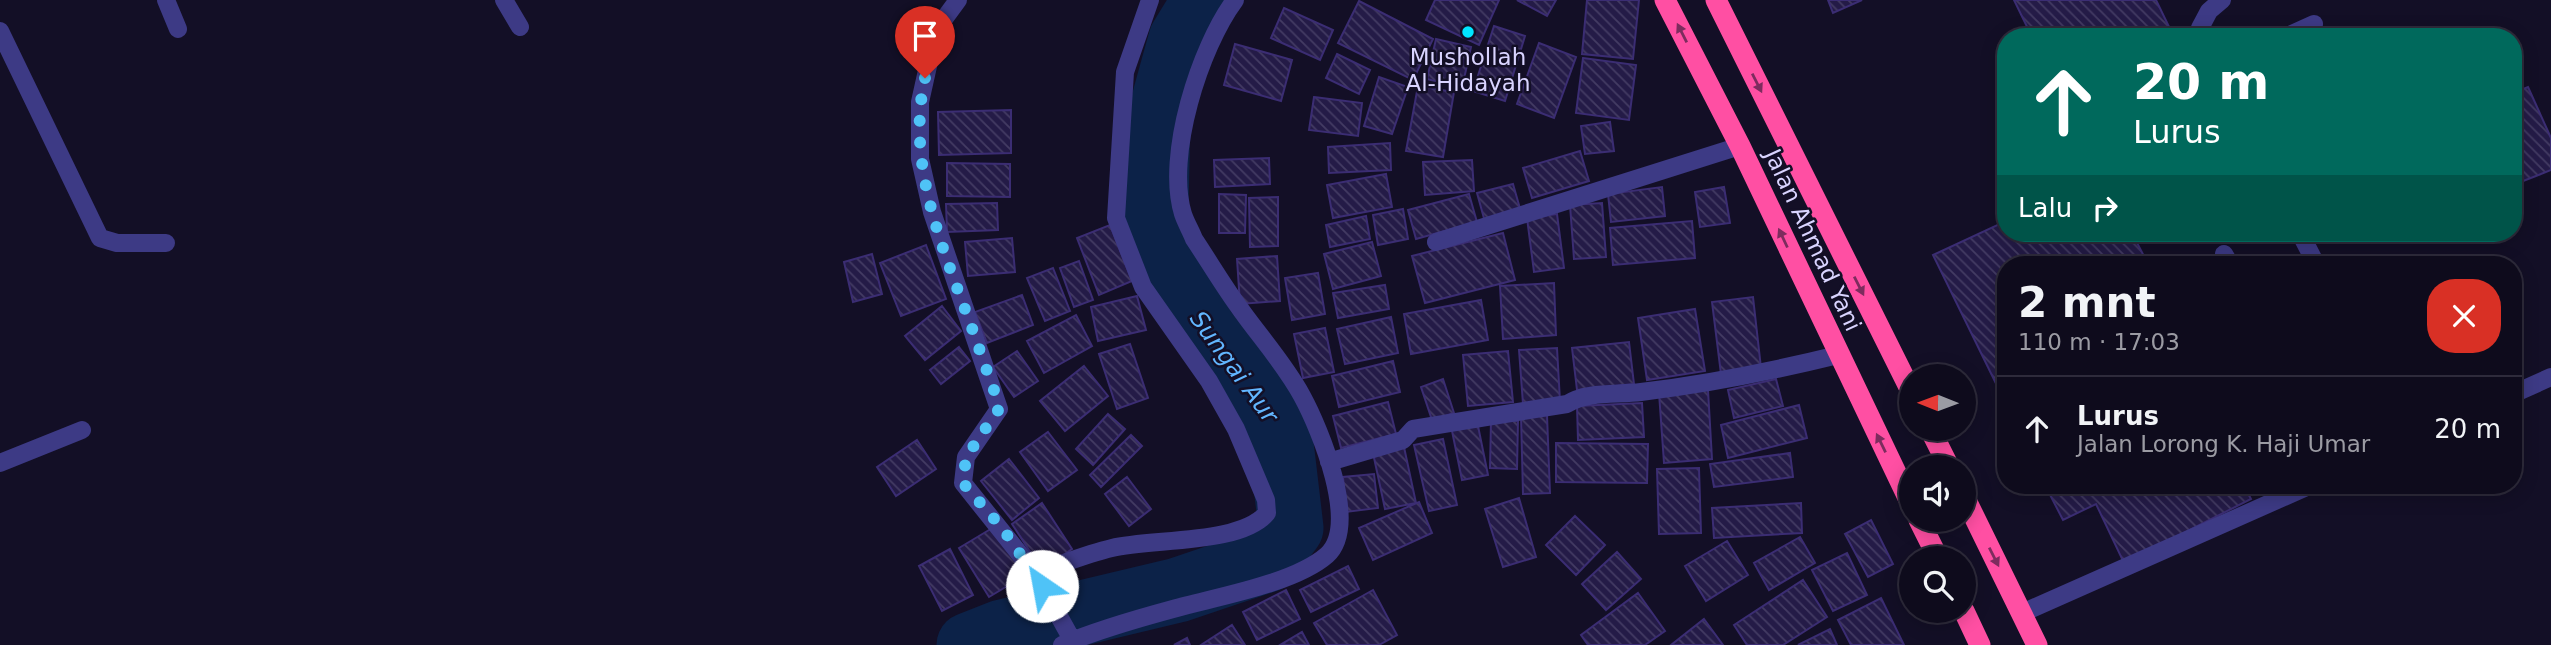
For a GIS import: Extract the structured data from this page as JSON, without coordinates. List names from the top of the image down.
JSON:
{
  "streets": {
    "highway": ["Jalan Ahmad Yani"]
  },
  "water": ["Sungai Aur"],
  "places": ["Mushollah Al-Hidayah"],
  "north": "left",
  "page": {
    "turn": ["20 m", "Lurus"],
    "then": "Lalu",
    "heading": ["2 mnt", "110 m · 17:03"],
    "list": [
      {
        "name": "Lurus",
        "note": "Jalan Lorong K. Haji Umar",
        "value": "20 m"
      }
    ]
  }
}
